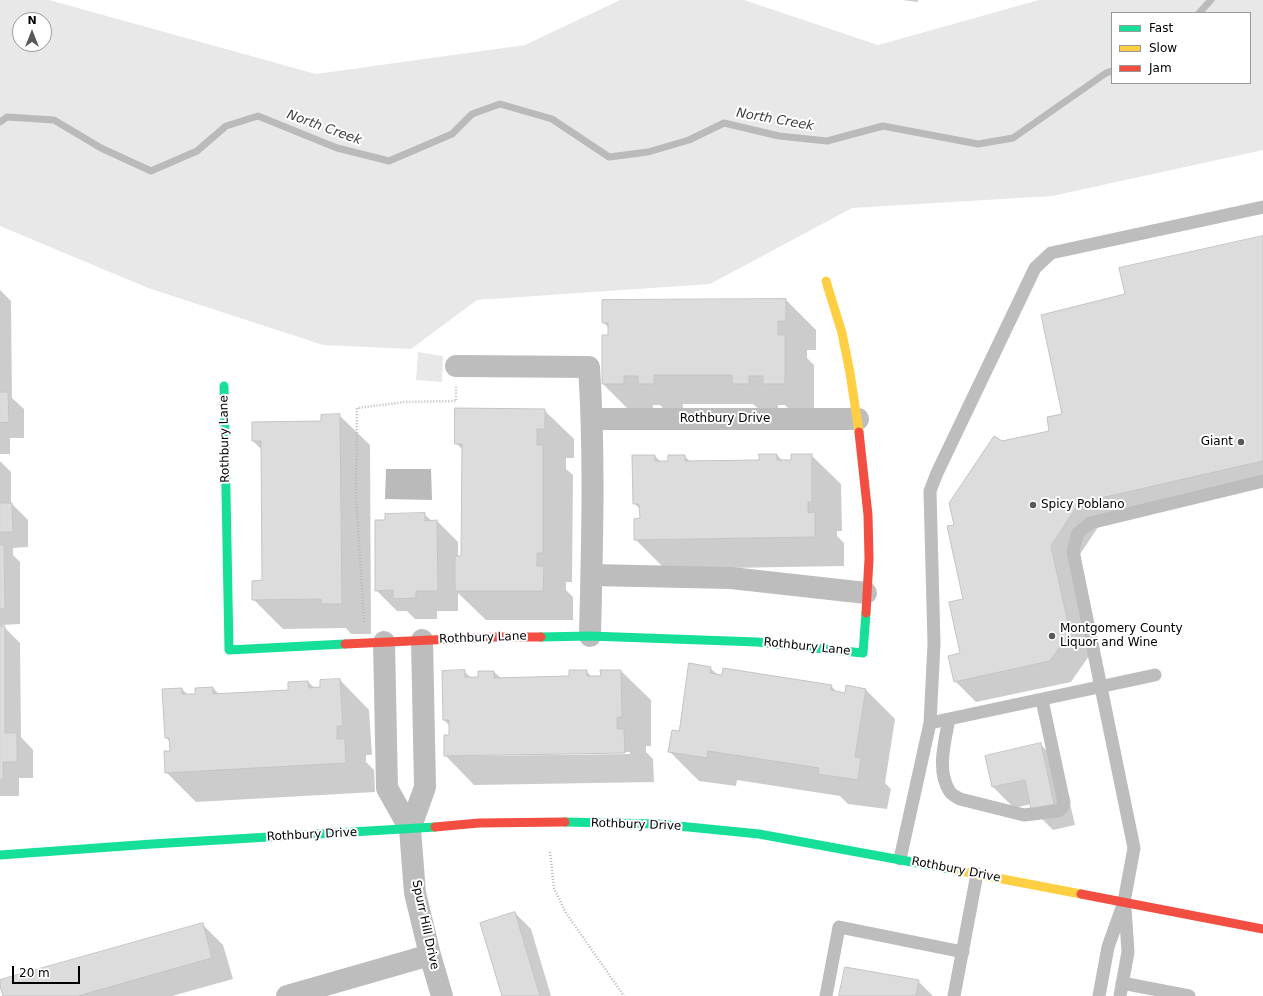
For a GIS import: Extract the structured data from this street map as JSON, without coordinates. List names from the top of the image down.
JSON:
{
  "streets": {
    "street": ["Rothbury Drive", "Rothbury Lane", "Spurr Hill Drive"]
  },
  "crossings": [
    ["Rothbury Drive", "Rothbury Lane"],
    ["Rothbury Drive", "Spurr Hill Drive"],
    ["Rothbury Lane", "Spurr Hill Drive"]
  ],
  "water": ["North Creek"],
  "places": ["Giant", "Spicy Poblano", "Montgomery County Liquor and Wine"],
  "legend": ["Fast", "Slow", "Jam"],
  "scale_bar": "20 m",
  "north": "top"
}
